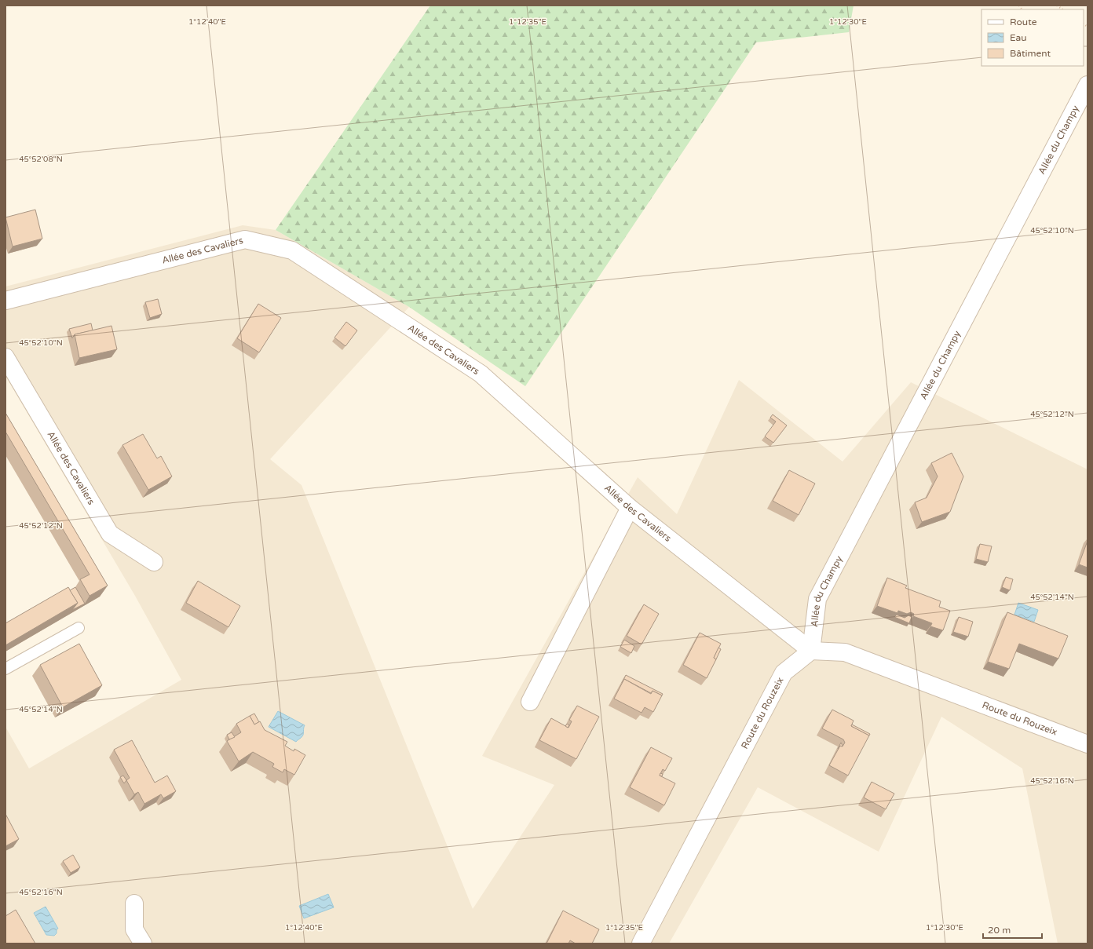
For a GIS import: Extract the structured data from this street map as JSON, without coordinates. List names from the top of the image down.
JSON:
{
  "streets": {
    "street": ["Allée du Champy", "Allée des Cavaliers", "Route du Rouzeix"]
  },
  "crossings": [
    ["Allée du Champy", "Allée des Cavaliers"],
    ["Allée du Champy", "Route du Rouzeix"],
    ["Allée des Cavaliers", "Route du Rouzeix"]
  ],
  "legend": ["Route", "Eau", "Bâtiment"],
  "scale_bar": "20 m",
  "coordinates": [
    "1°12'40\"E",
    "1°12'35\"E",
    "1°12'30\"E",
    "45°52'08\"N",
    "45°52'10\"N",
    "45°52'12\"N",
    "45°52'14\"N",
    "45°52'16\"N"
  ]
}
